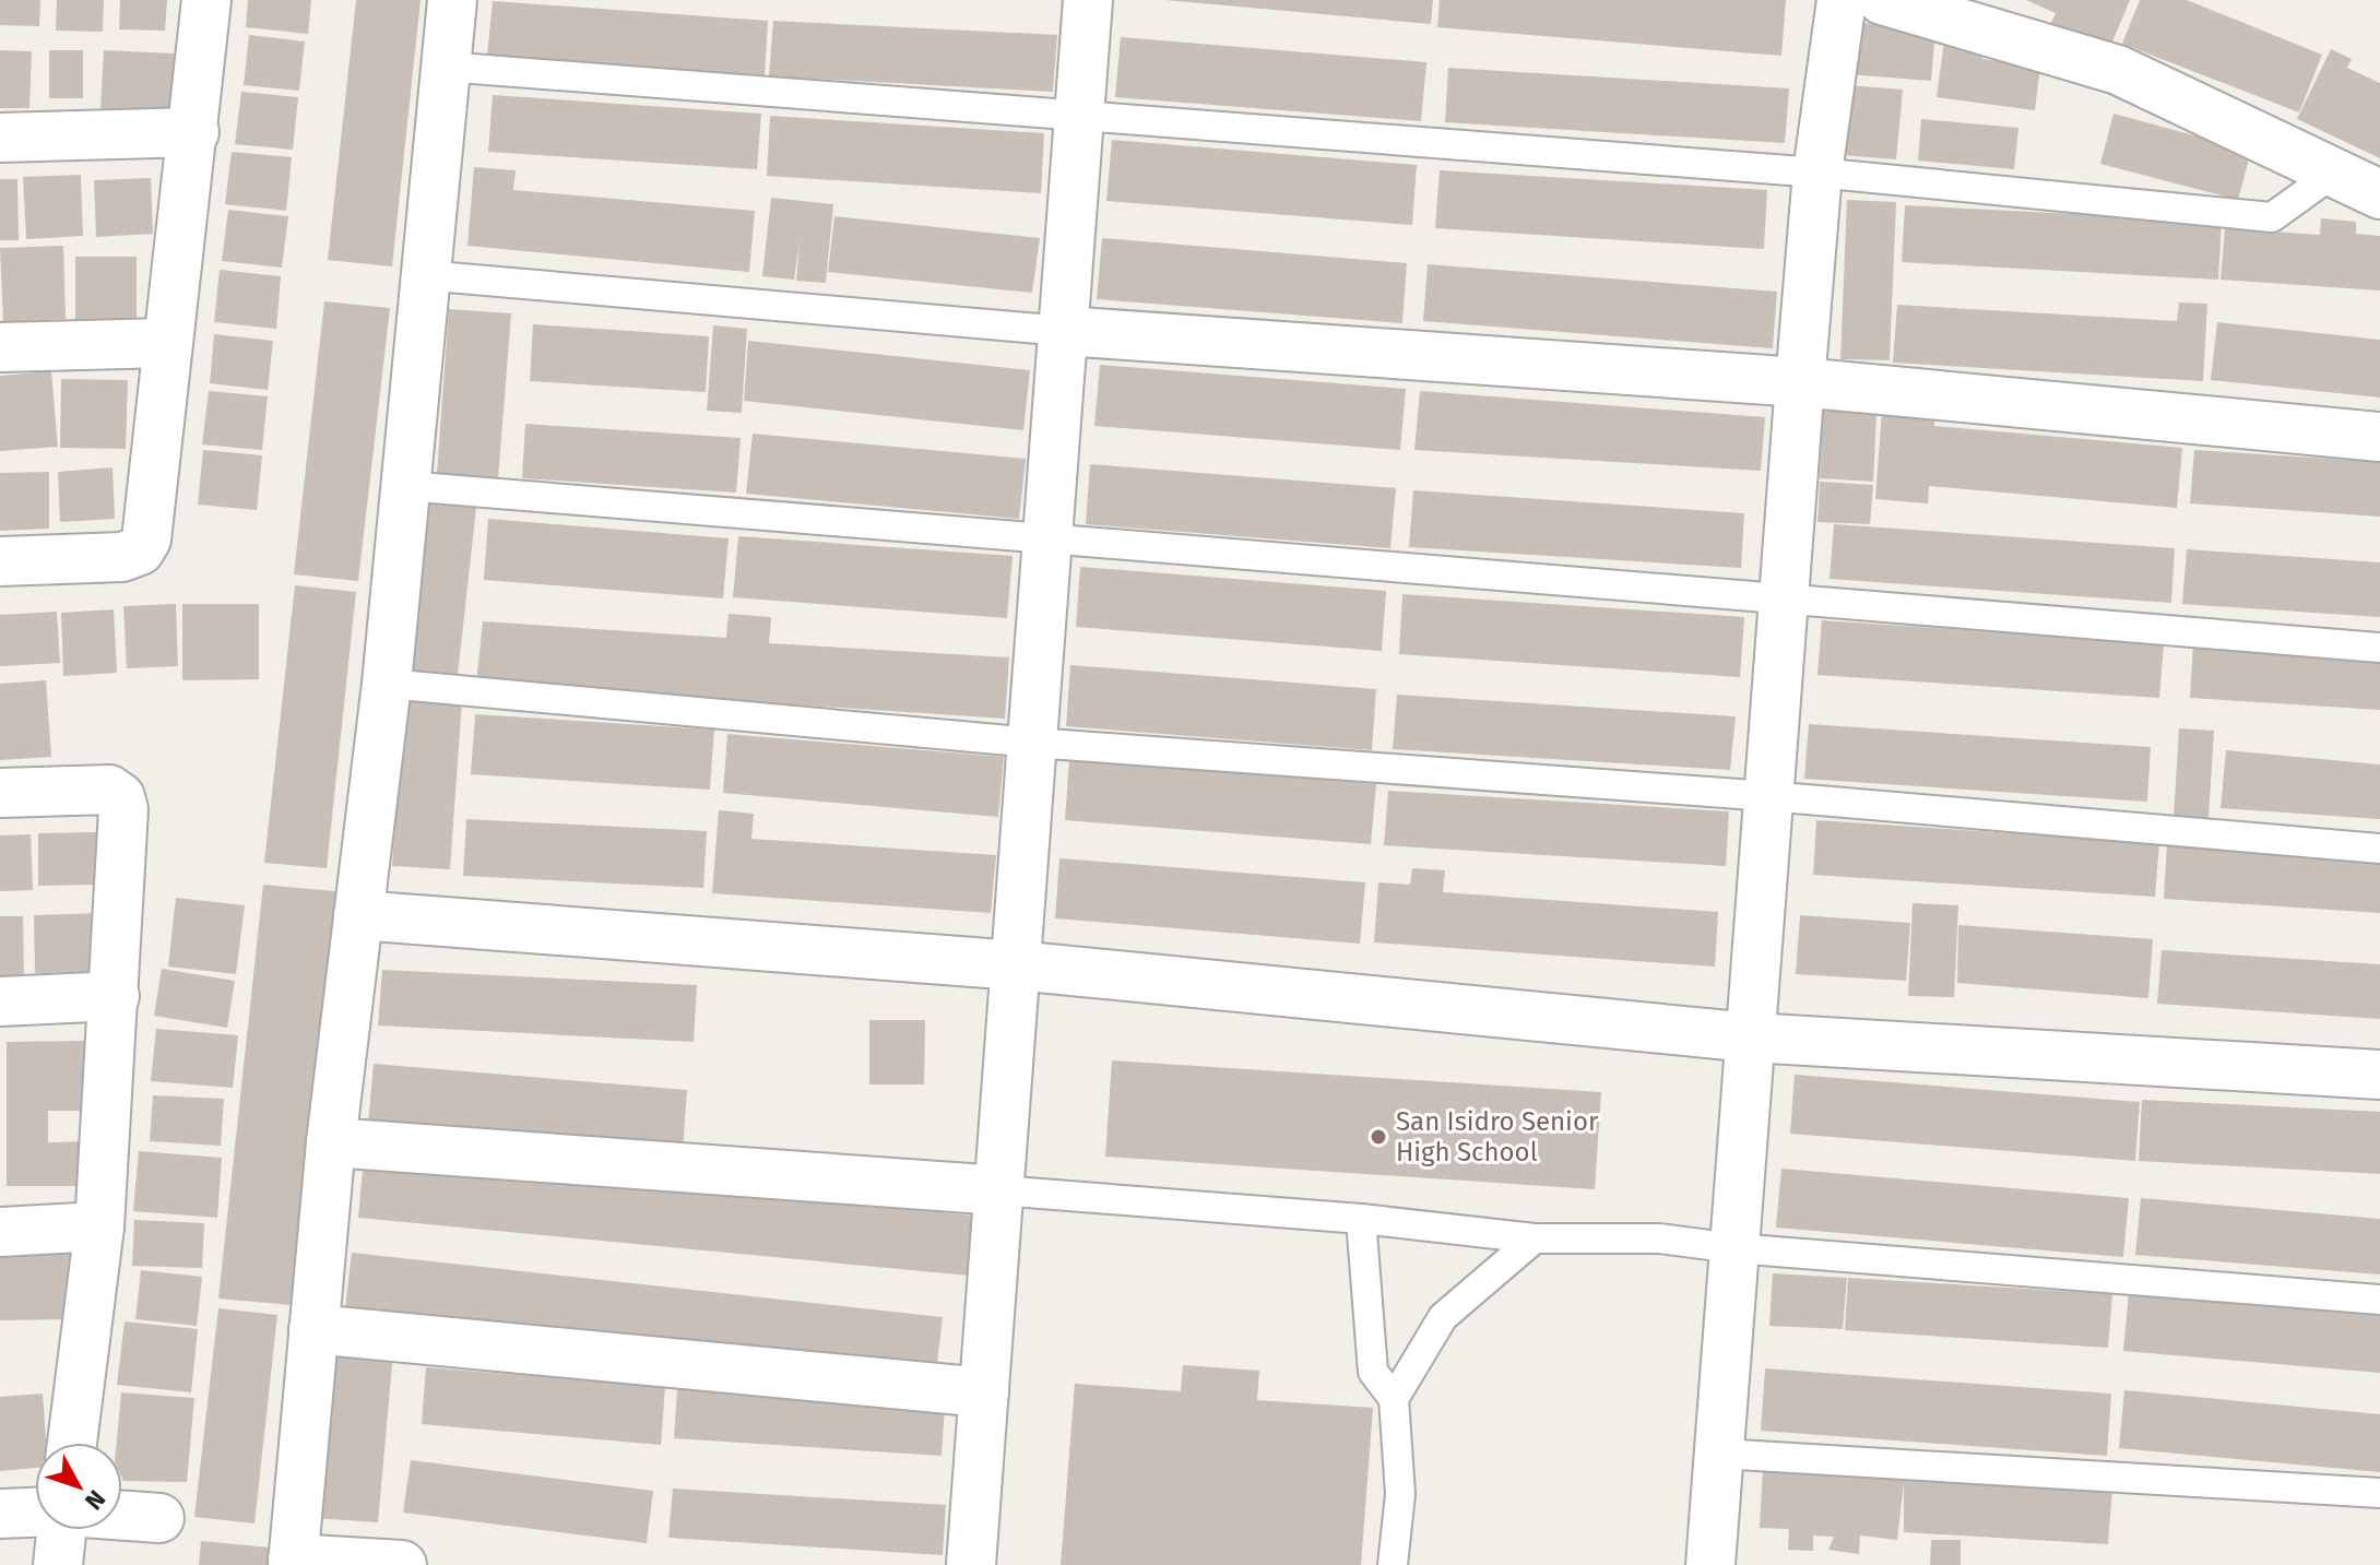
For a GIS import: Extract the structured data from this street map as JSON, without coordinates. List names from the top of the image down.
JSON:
{
  "places": ["San Isidro Senior High School"],
  "north": "bottom right"
}
